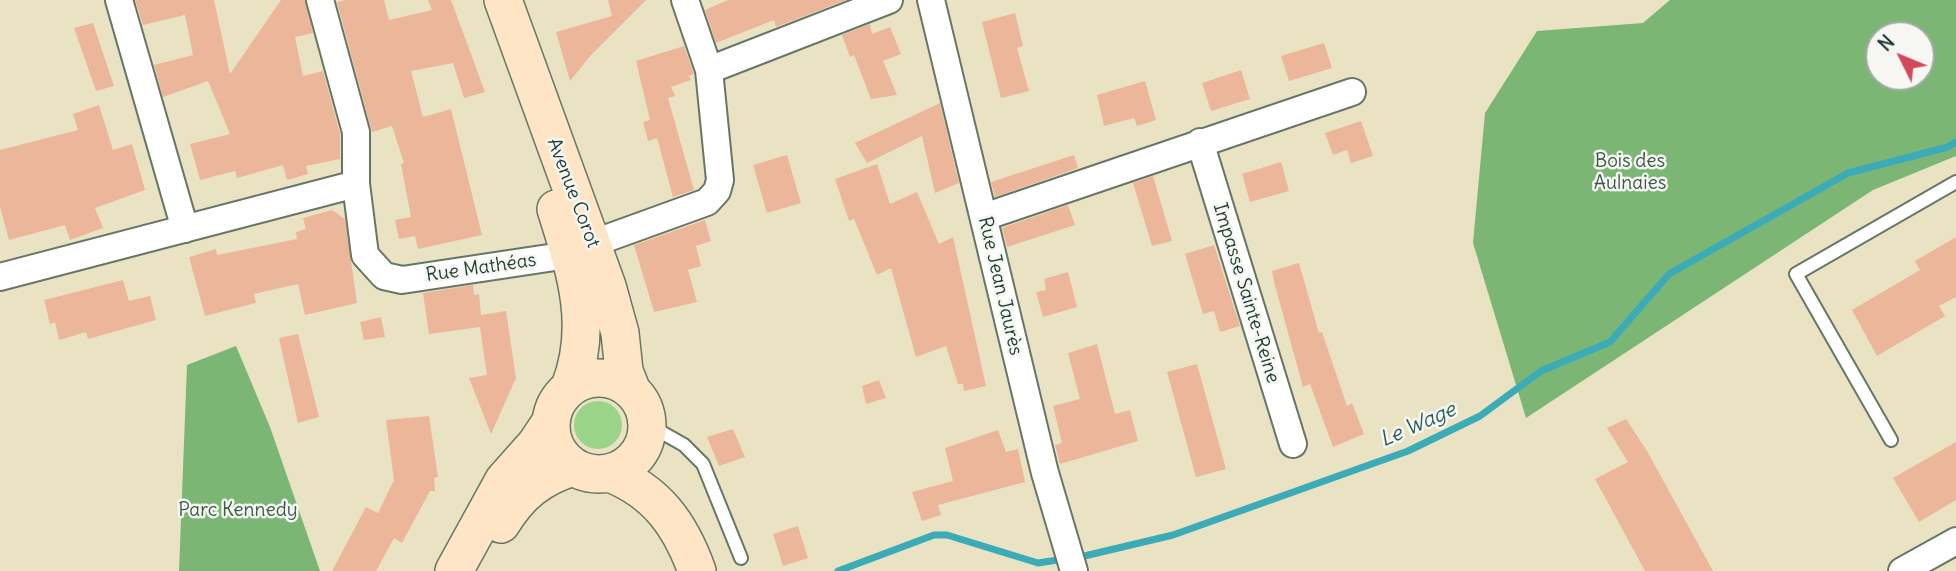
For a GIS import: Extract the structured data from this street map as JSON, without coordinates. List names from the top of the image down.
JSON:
{
  "streets": {
    "street": [
      "Avenue Corot",
      "Rue Mathéas",
      "Rue Jean Jaurès",
      "Impasse Sainte-Reine"
    ]
  },
  "crossings": [
    ["Avenue Corot", "Rue Mathéas"]
  ],
  "water": ["Le Wage"],
  "parks": ["Bois des Aulnaies", "Parc Kennedy"],
  "north": "top left"
}
